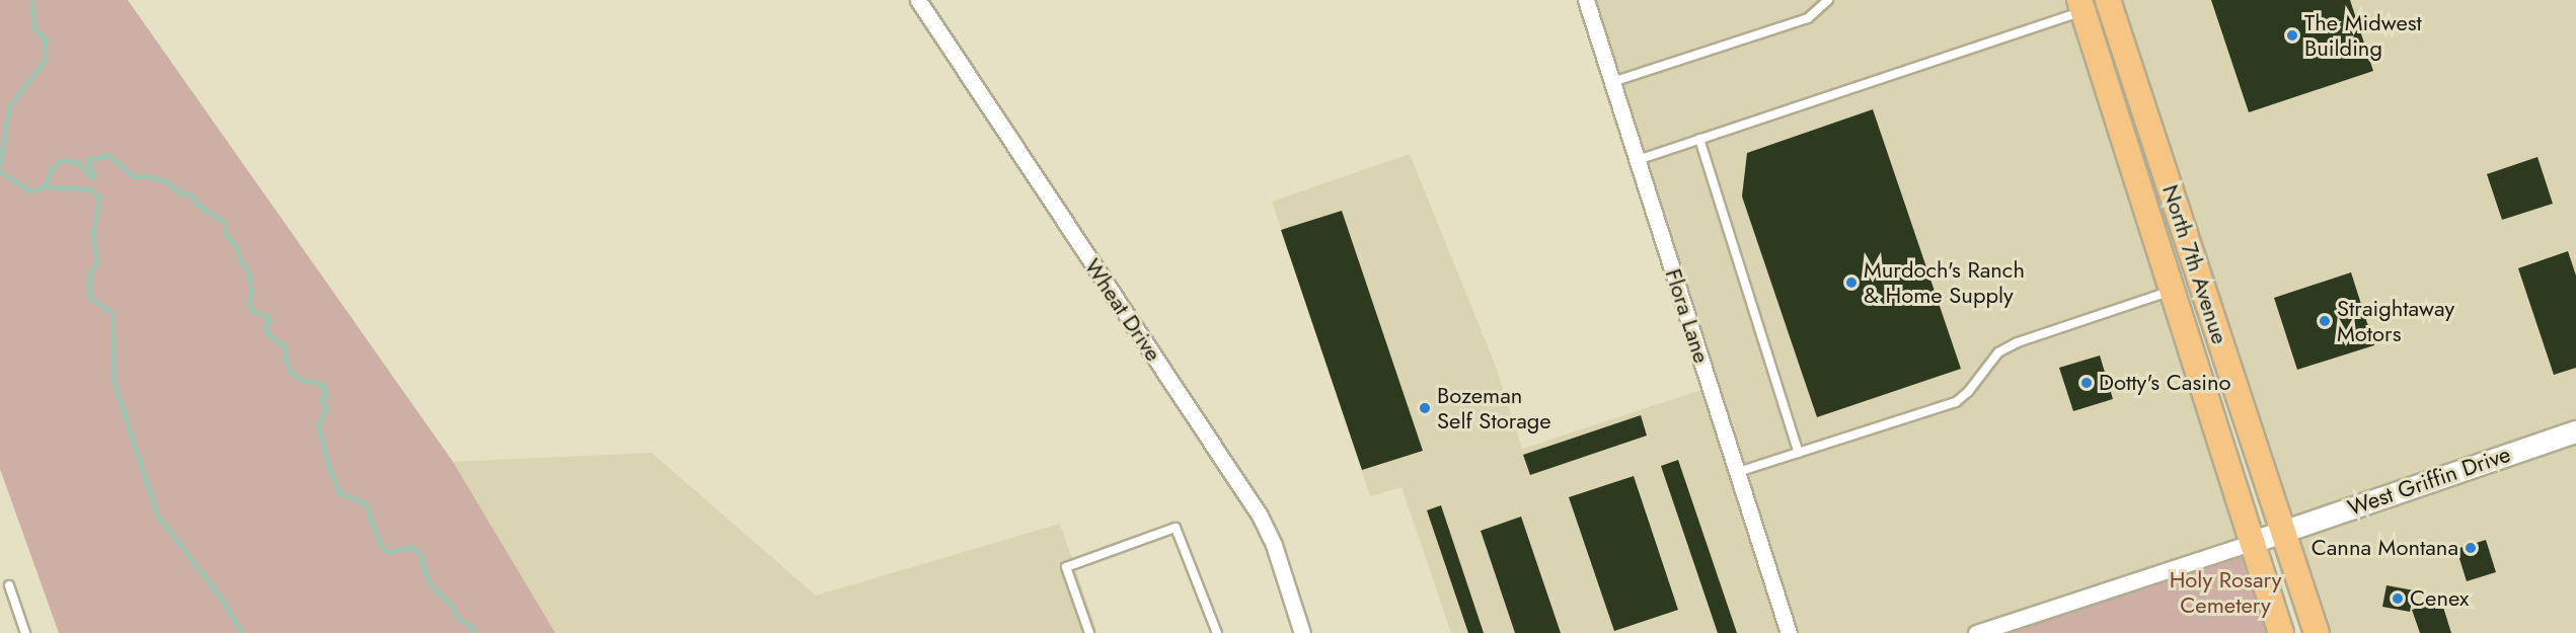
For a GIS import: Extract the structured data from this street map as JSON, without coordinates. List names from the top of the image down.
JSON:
{
  "streets": {
    "main road": ["North 7th Avenue", "West Griffin Drive"],
    "street": ["Wheat Drive", "Flora Lane"]
  },
  "crossings": [
    ["North 7th Avenue", "West Griffin Drive"]
  ],
  "parks": ["Holy Rosary Cemetery"],
  "places": [
    "The Midwest Building",
    "Murdoch's Ranch & Home Supply",
    "Straightaway Motors",
    "Dotty's Casino",
    "Bozeman Self Storage",
    "Canna Montana",
    "Cenex"
  ]
}
